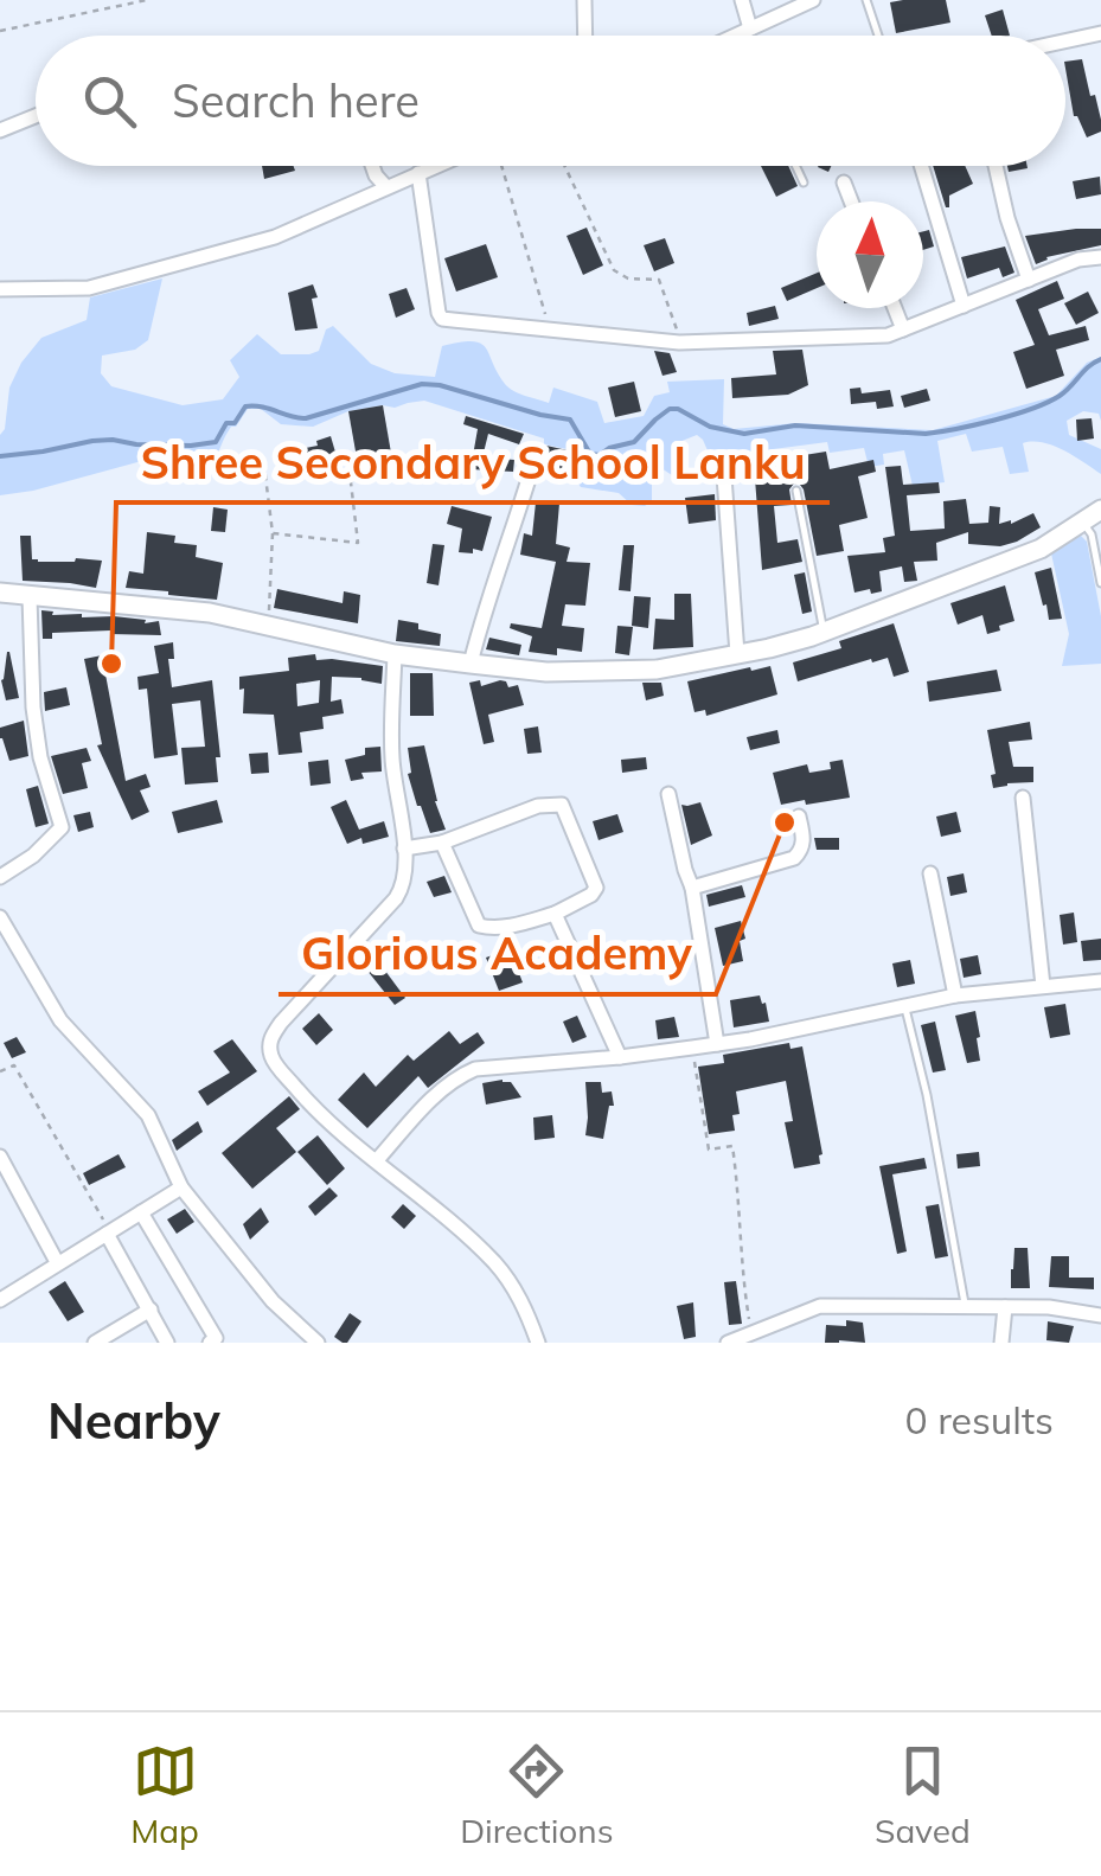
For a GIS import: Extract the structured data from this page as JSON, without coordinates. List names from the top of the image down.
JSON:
{
  "places": ["Shree Secondary School Lanku", "Glorious Academy"],
  "north": "top",
  "page": {
    "search": "Search here",
    "heading": ["Nearby", "0 results"],
    "nav": ["Map", "Directions", "Saved"]
  }
}
